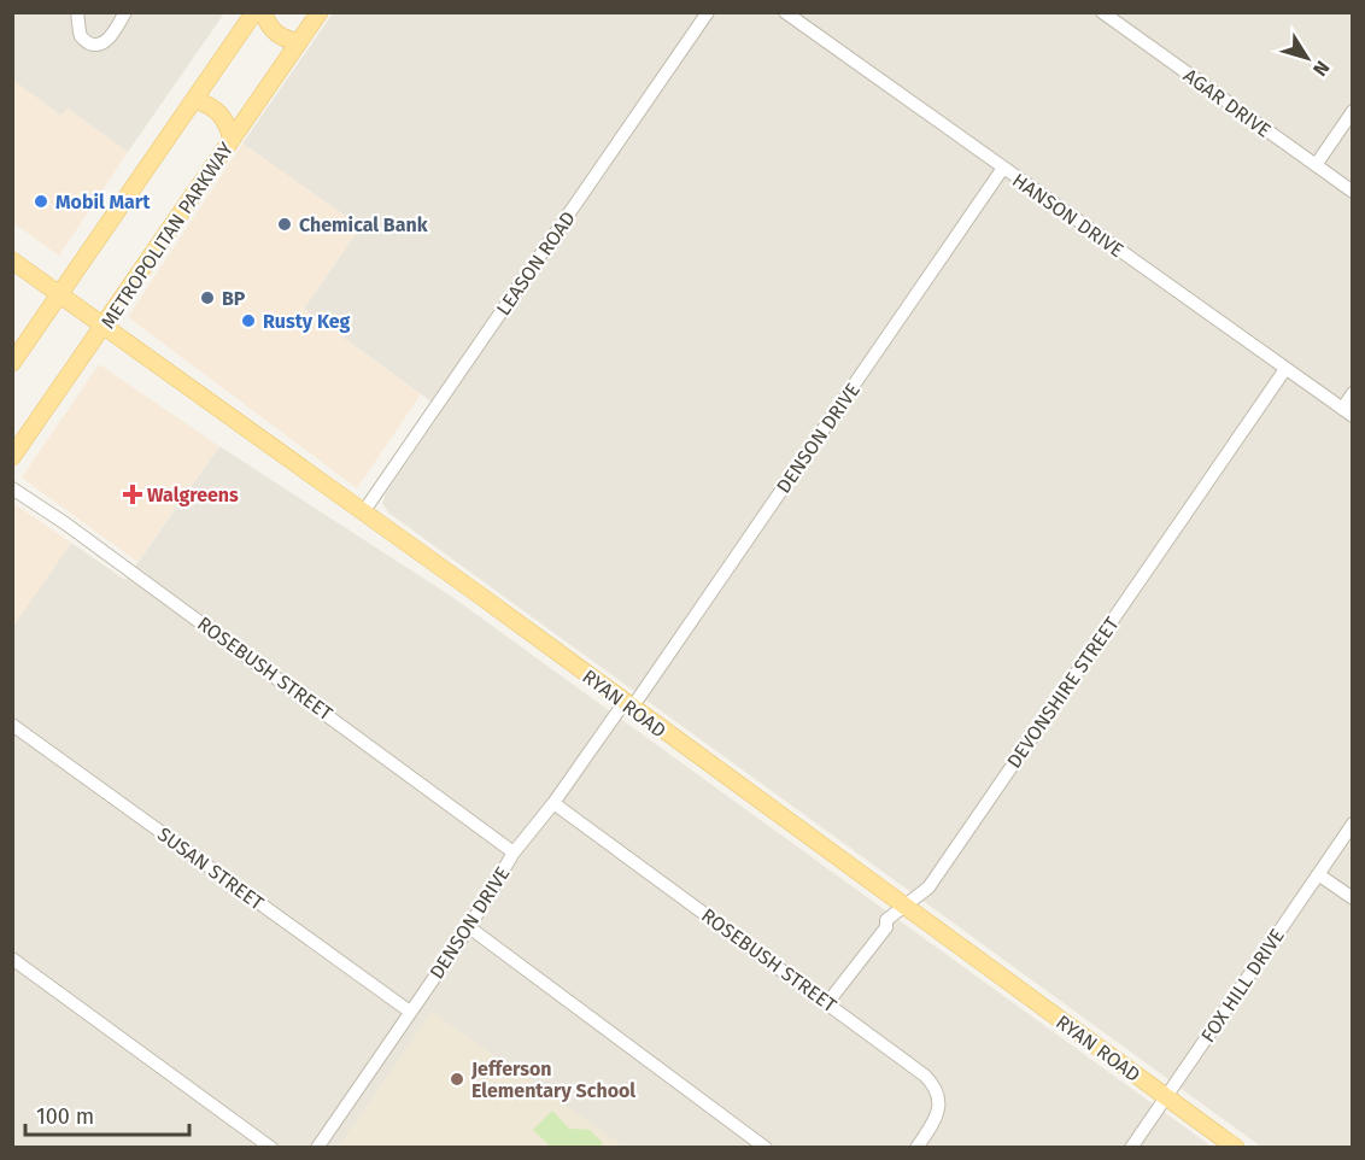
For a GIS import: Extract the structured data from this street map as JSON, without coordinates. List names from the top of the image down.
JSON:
{
  "streets": {
    "main road": ["METROPOLITAN PARKWAY", "RYAN ROAD"],
    "street": [
      "AGAR DRIVE",
      "HANSON DRIVE",
      "LEASON ROAD",
      "DENSON DRIVE",
      "ROSEBUSH STREET",
      "DEVONSHIRE STREET",
      "SUSAN STREET",
      "FOX HILL DRIVE"
    ]
  },
  "crossings": [
    ["HANSON DRIVE", "DENSON DRIVE"],
    ["HANSON DRIVE", "DEVONSHIRE STREET"],
    ["METROPOLITAN PARKWAY", "RYAN ROAD"],
    ["LEASON ROAD", "RYAN ROAD"],
    ["DENSON DRIVE", "ROSEBUSH STREET"],
    ["DENSON DRIVE", "RYAN ROAD"],
    ["DENSON DRIVE", "SUSAN STREET"],
    ["ROSEBUSH STREET", "DEVONSHIRE STREET"],
    ["DEVONSHIRE STREET", "RYAN ROAD"],
    ["RYAN ROAD", "FOX HILL DRIVE"]
  ],
  "places": {
    "other": [
      "Mobil Mart",
      "Chemical Bank",
      "BP",
      "Rusty Keg",
      "Jefferson Elementary School"
    ],
    "health": ["Walgreens"]
  },
  "scale_bar": "100 m",
  "north": "bottom right"
}
